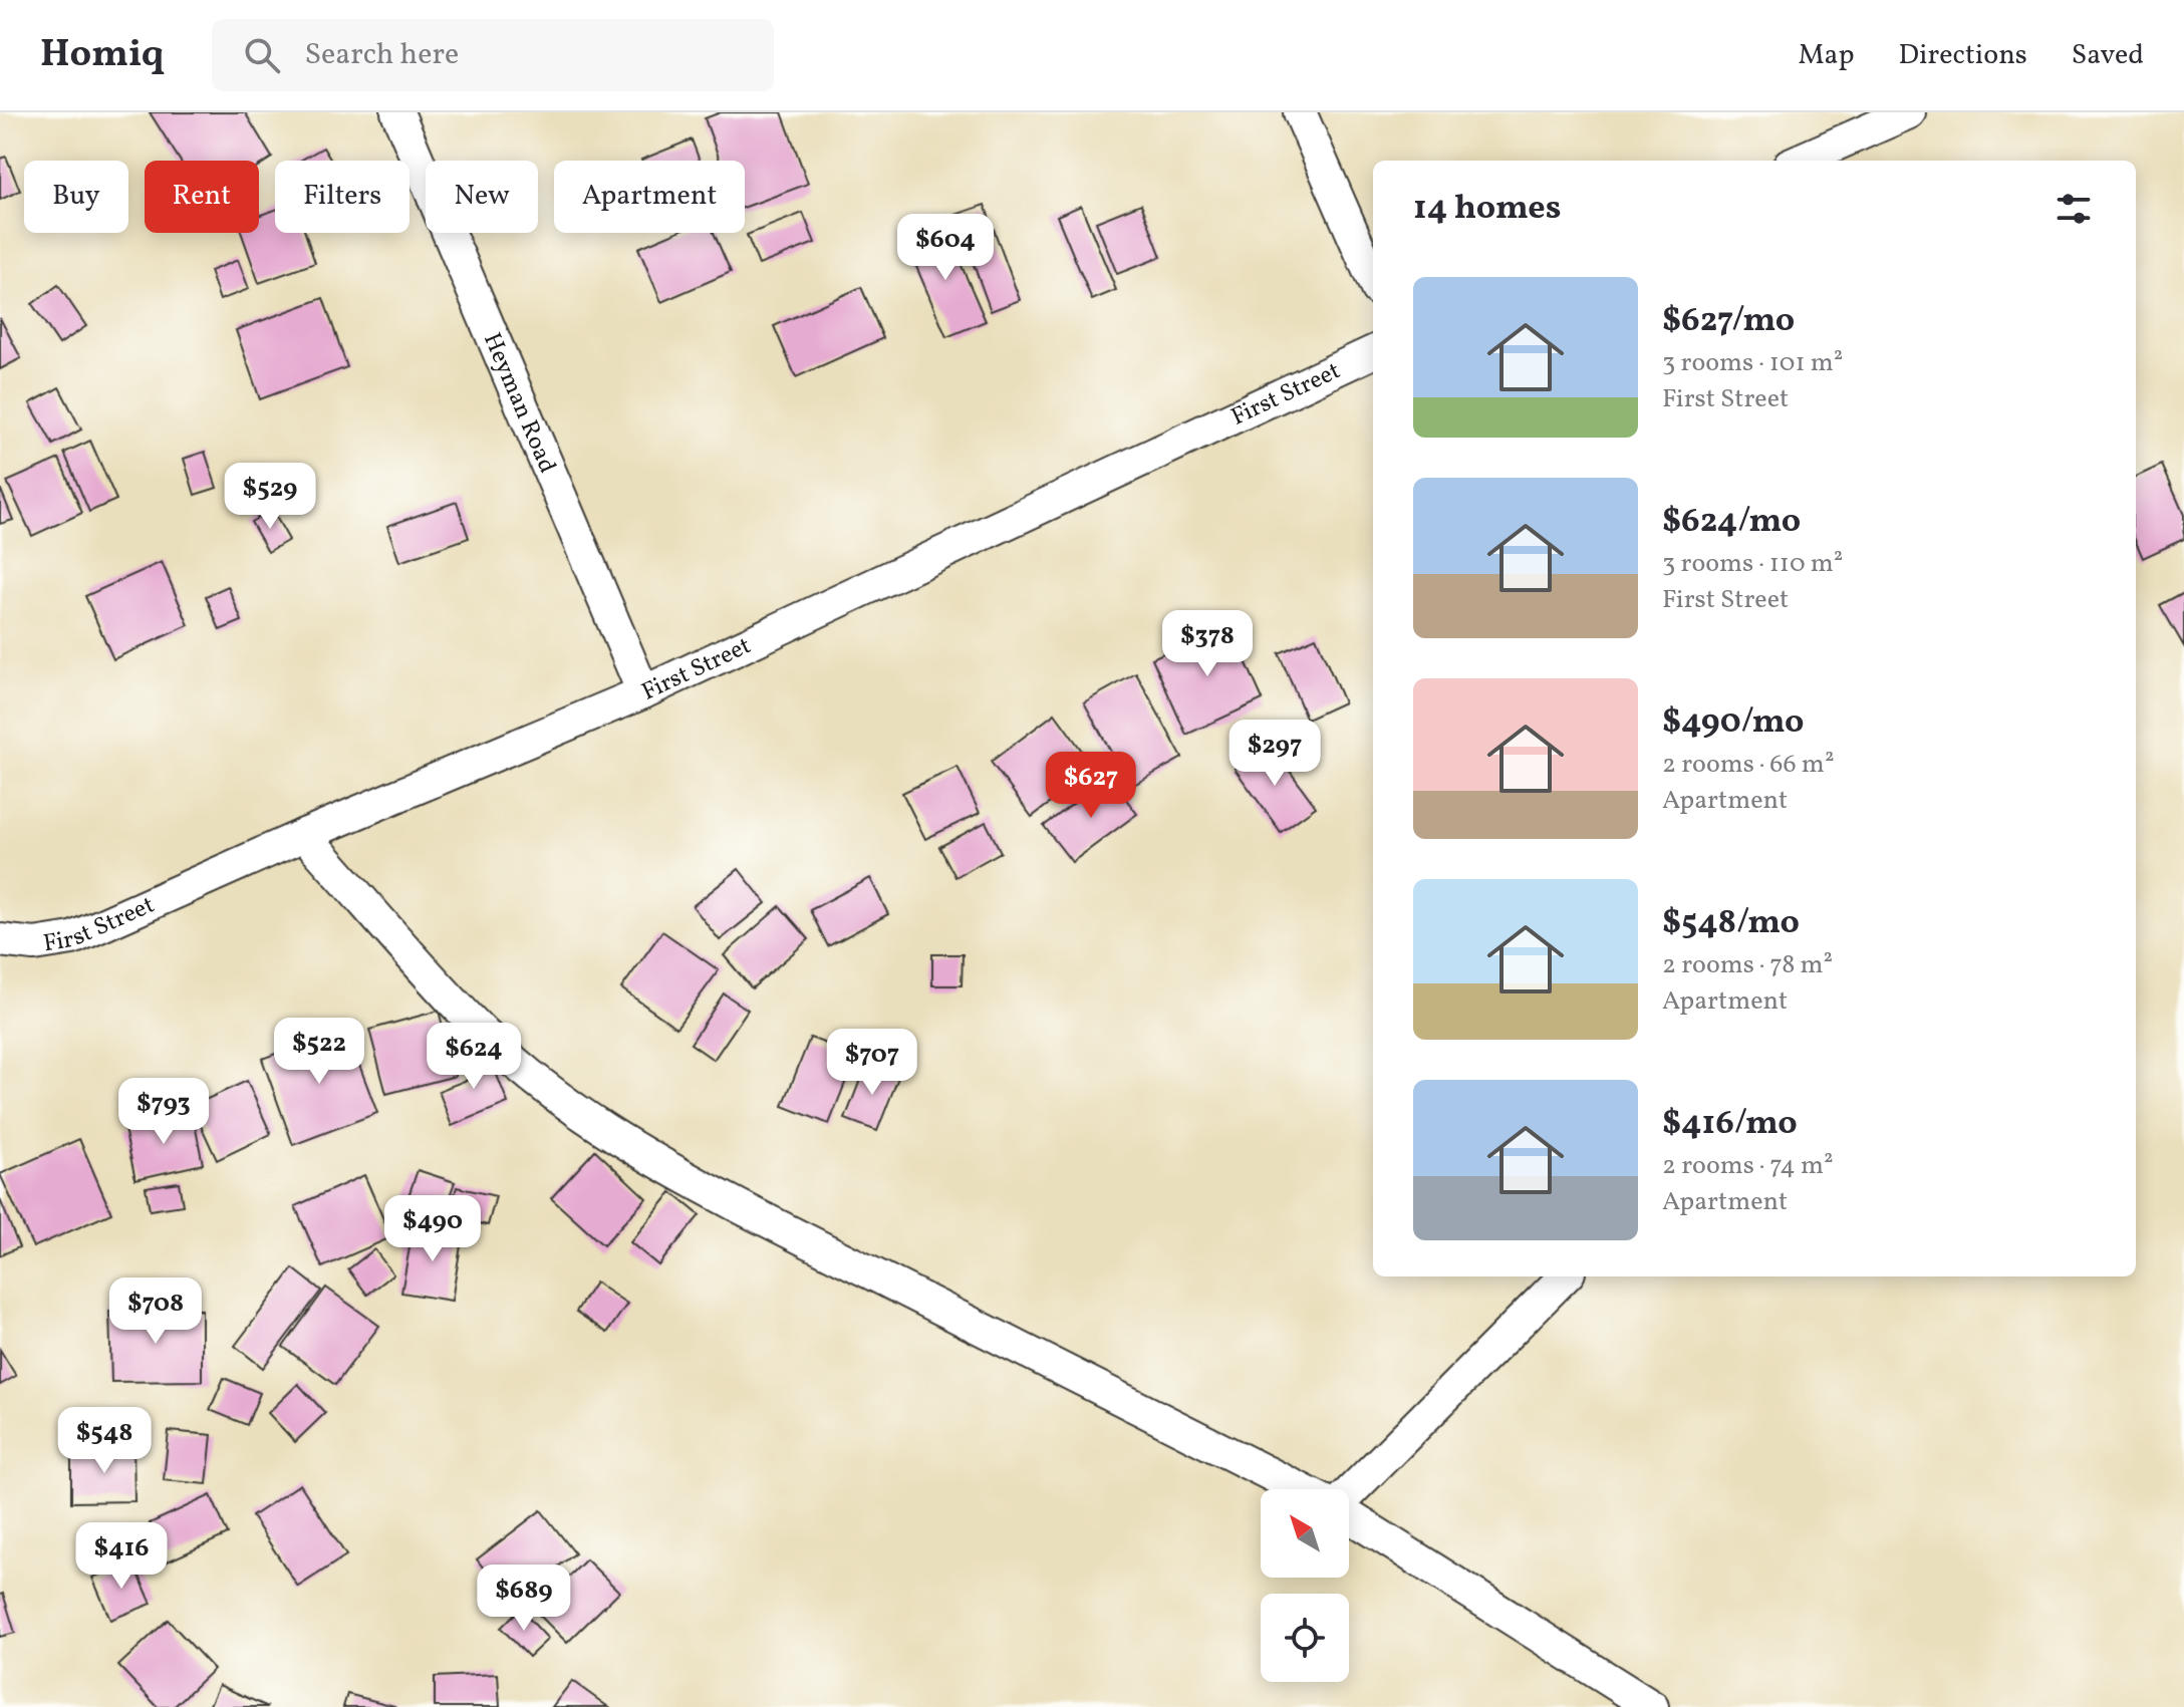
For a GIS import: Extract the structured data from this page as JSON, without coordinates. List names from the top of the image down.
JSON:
{
  "streets": {
    "street": ["First Street", "Heyman Road"]
  },
  "crossings": [
    ["First Street", "Heyman Road"]
  ],
  "north": "top left",
  "page": {
    "header": "Homiq",
    "search": "Search here",
    "nav": ["Map", "Directions", "Saved"],
    "chip": [
      "Buy",
      "Rent",
      "Filters",
      "New",
      "Apartment"
    ],
    "heading": "14 homes",
    "price": [
      "$604",
      "$529",
      "$378",
      "$297",
      "$627",
      "$522",
      "$624",
      "$707",
      "$793",
      "$490",
      "$708",
      "$548",
      "$416",
      "$689"
    ],
    "list": [
      {
        "name": "$627/mo",
        "note": "3 rooms · 101 m² · First Street"
      },
      {
        "name": "$624/mo",
        "note": "3 rooms · 110 m² · First Street"
      },
      {
        "name": "$490/mo",
        "note": "2 rooms · 66 m² · Apartment"
      },
      {
        "name": "$548/mo",
        "note": "2 rooms · 78 m² · Apartment"
      },
      {
        "name": "$416/mo",
        "note": "2 rooms · 74 m² · Apartment"
      }
    ]
  }
}
